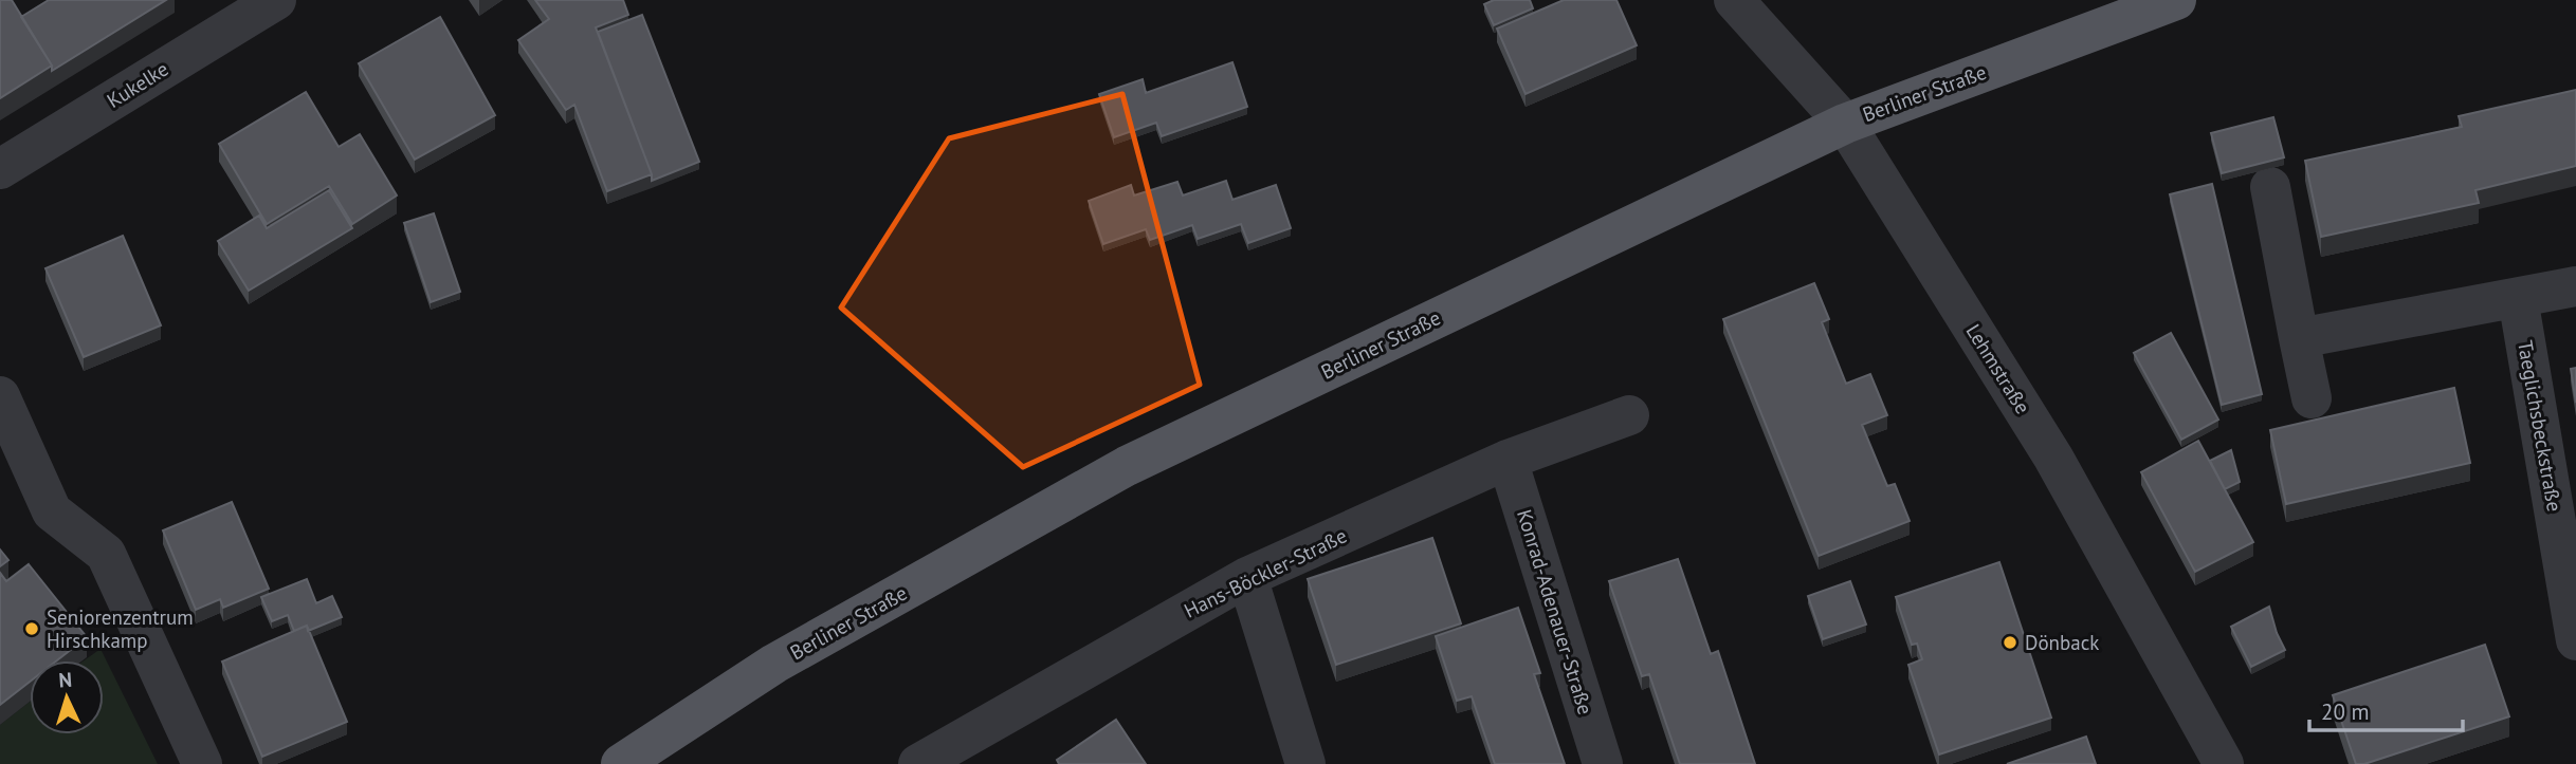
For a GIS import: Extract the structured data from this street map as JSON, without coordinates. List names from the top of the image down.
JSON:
{
  "streets": {
    "main road": ["Berliner Straße"],
    "street": [
      "Kukelke",
      "Lehmstraße",
      "Taeglichsbeckstraße",
      "Hans-Böckler-Straße",
      "Konrad-Adenauer-Straße"
    ]
  },
  "crossings": [
    ["Berliner Straße", "Lehmstraße"],
    ["Hans-Böckler-Straße", "Konrad-Adenauer-Straße"]
  ],
  "places": ["Seniorenzentrum Hirschkamp", "Dönback"],
  "scale_bar": "20 m",
  "north": "top"
}
